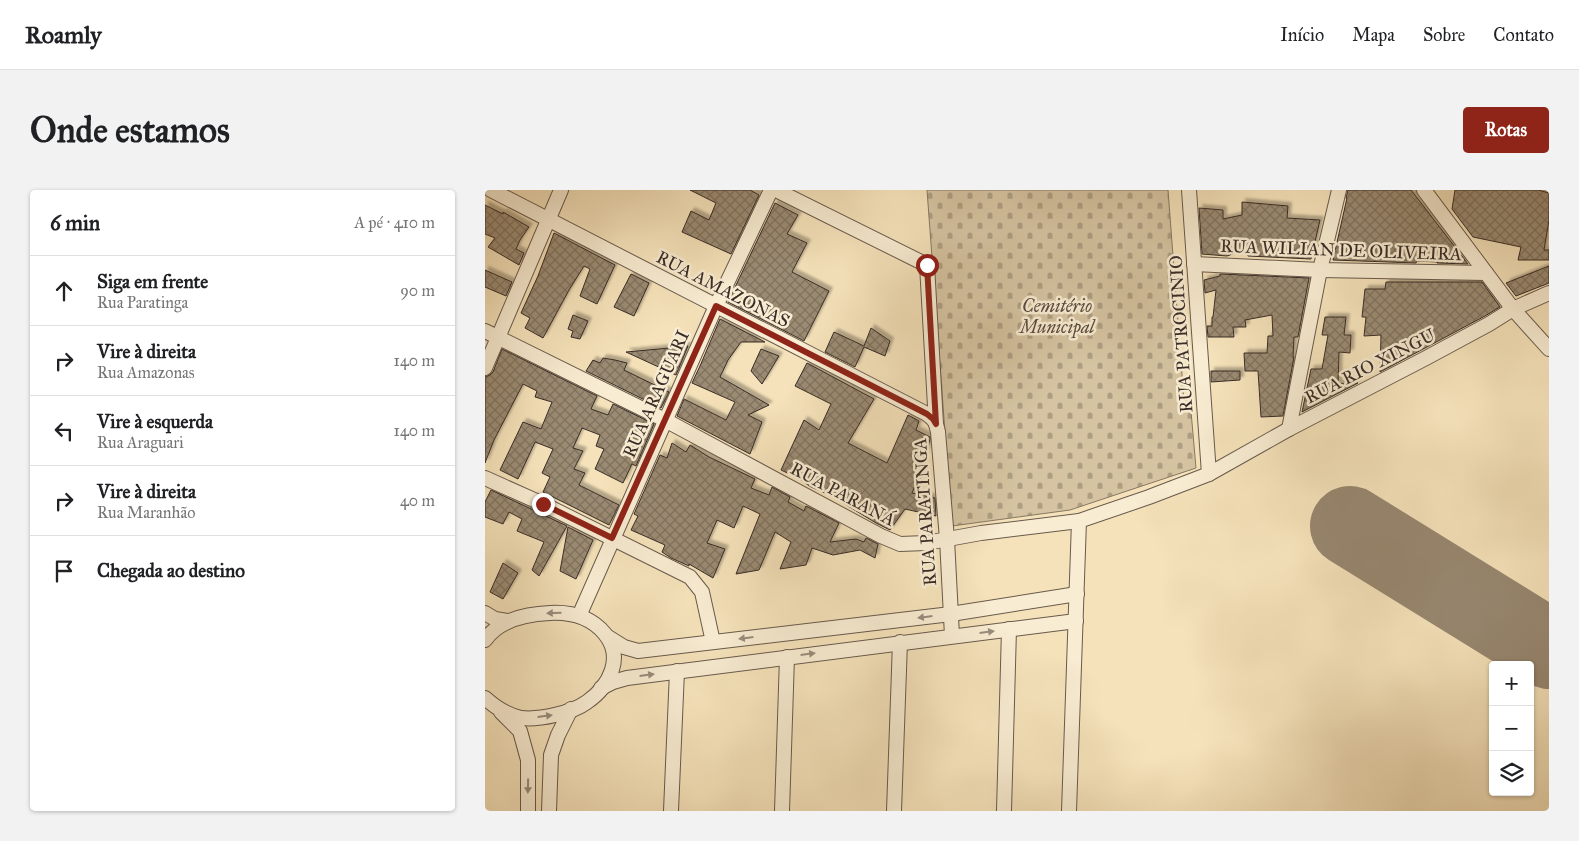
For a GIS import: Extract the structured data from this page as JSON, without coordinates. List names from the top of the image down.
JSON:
{
  "streets": {
    "street": [
      "RUA WILIAN DE OLIVEIRA",
      "RUA AMAZONAS",
      "RUA PATROCINIO",
      "RUA RIO XINGU",
      "RUA ARAGUARI",
      "RUA PARANÁ",
      "RUA PARATINGA"
    ]
  },
  "crossings": [
    ["RUA WILIAN DE OLIVEIRA", "RUA PATROCINIO"],
    ["RUA AMAZONAS", "RUA ARAGUARI"],
    ["RUA AMAZONAS", "RUA PARATINGA"],
    ["RUA PATROCINIO", "RUA RIO XINGU"],
    ["RUA PATROCINIO", "RUA PARANÁ"],
    ["RUA RIO XINGU", "RUA PARANÁ"],
    ["RUA ARAGUARI", "RUA PARANÁ"],
    ["RUA ARAGUARI", "RUA PARATINGA"],
    ["RUA PARANÁ", "RUA PARATINGA"]
  ],
  "parks": ["Cemitério Municipal"],
  "page": {
    "header": "Roamly",
    "nav": [
      "Início",
      "Mapa",
      "Sobre",
      "Contato"
    ],
    "buttons": "Rotas",
    "title": "Onde estamos",
    "heading": ["6 min", "A pé · 410 m"],
    "list": [
      ["Siga em frente", "Rua Paratinga", "90 m"],
      ["Vire à direita", "Rua Amazonas", "140 m"],
      ["Vire à esquerda", "Rua Araguari", "140 m"],
      ["Vire à direita", "Rua Maranhão", "40 m"],
      "Chegada ao destino"
    ],
    "map_buttons": ["+", "−"]
  }
}
